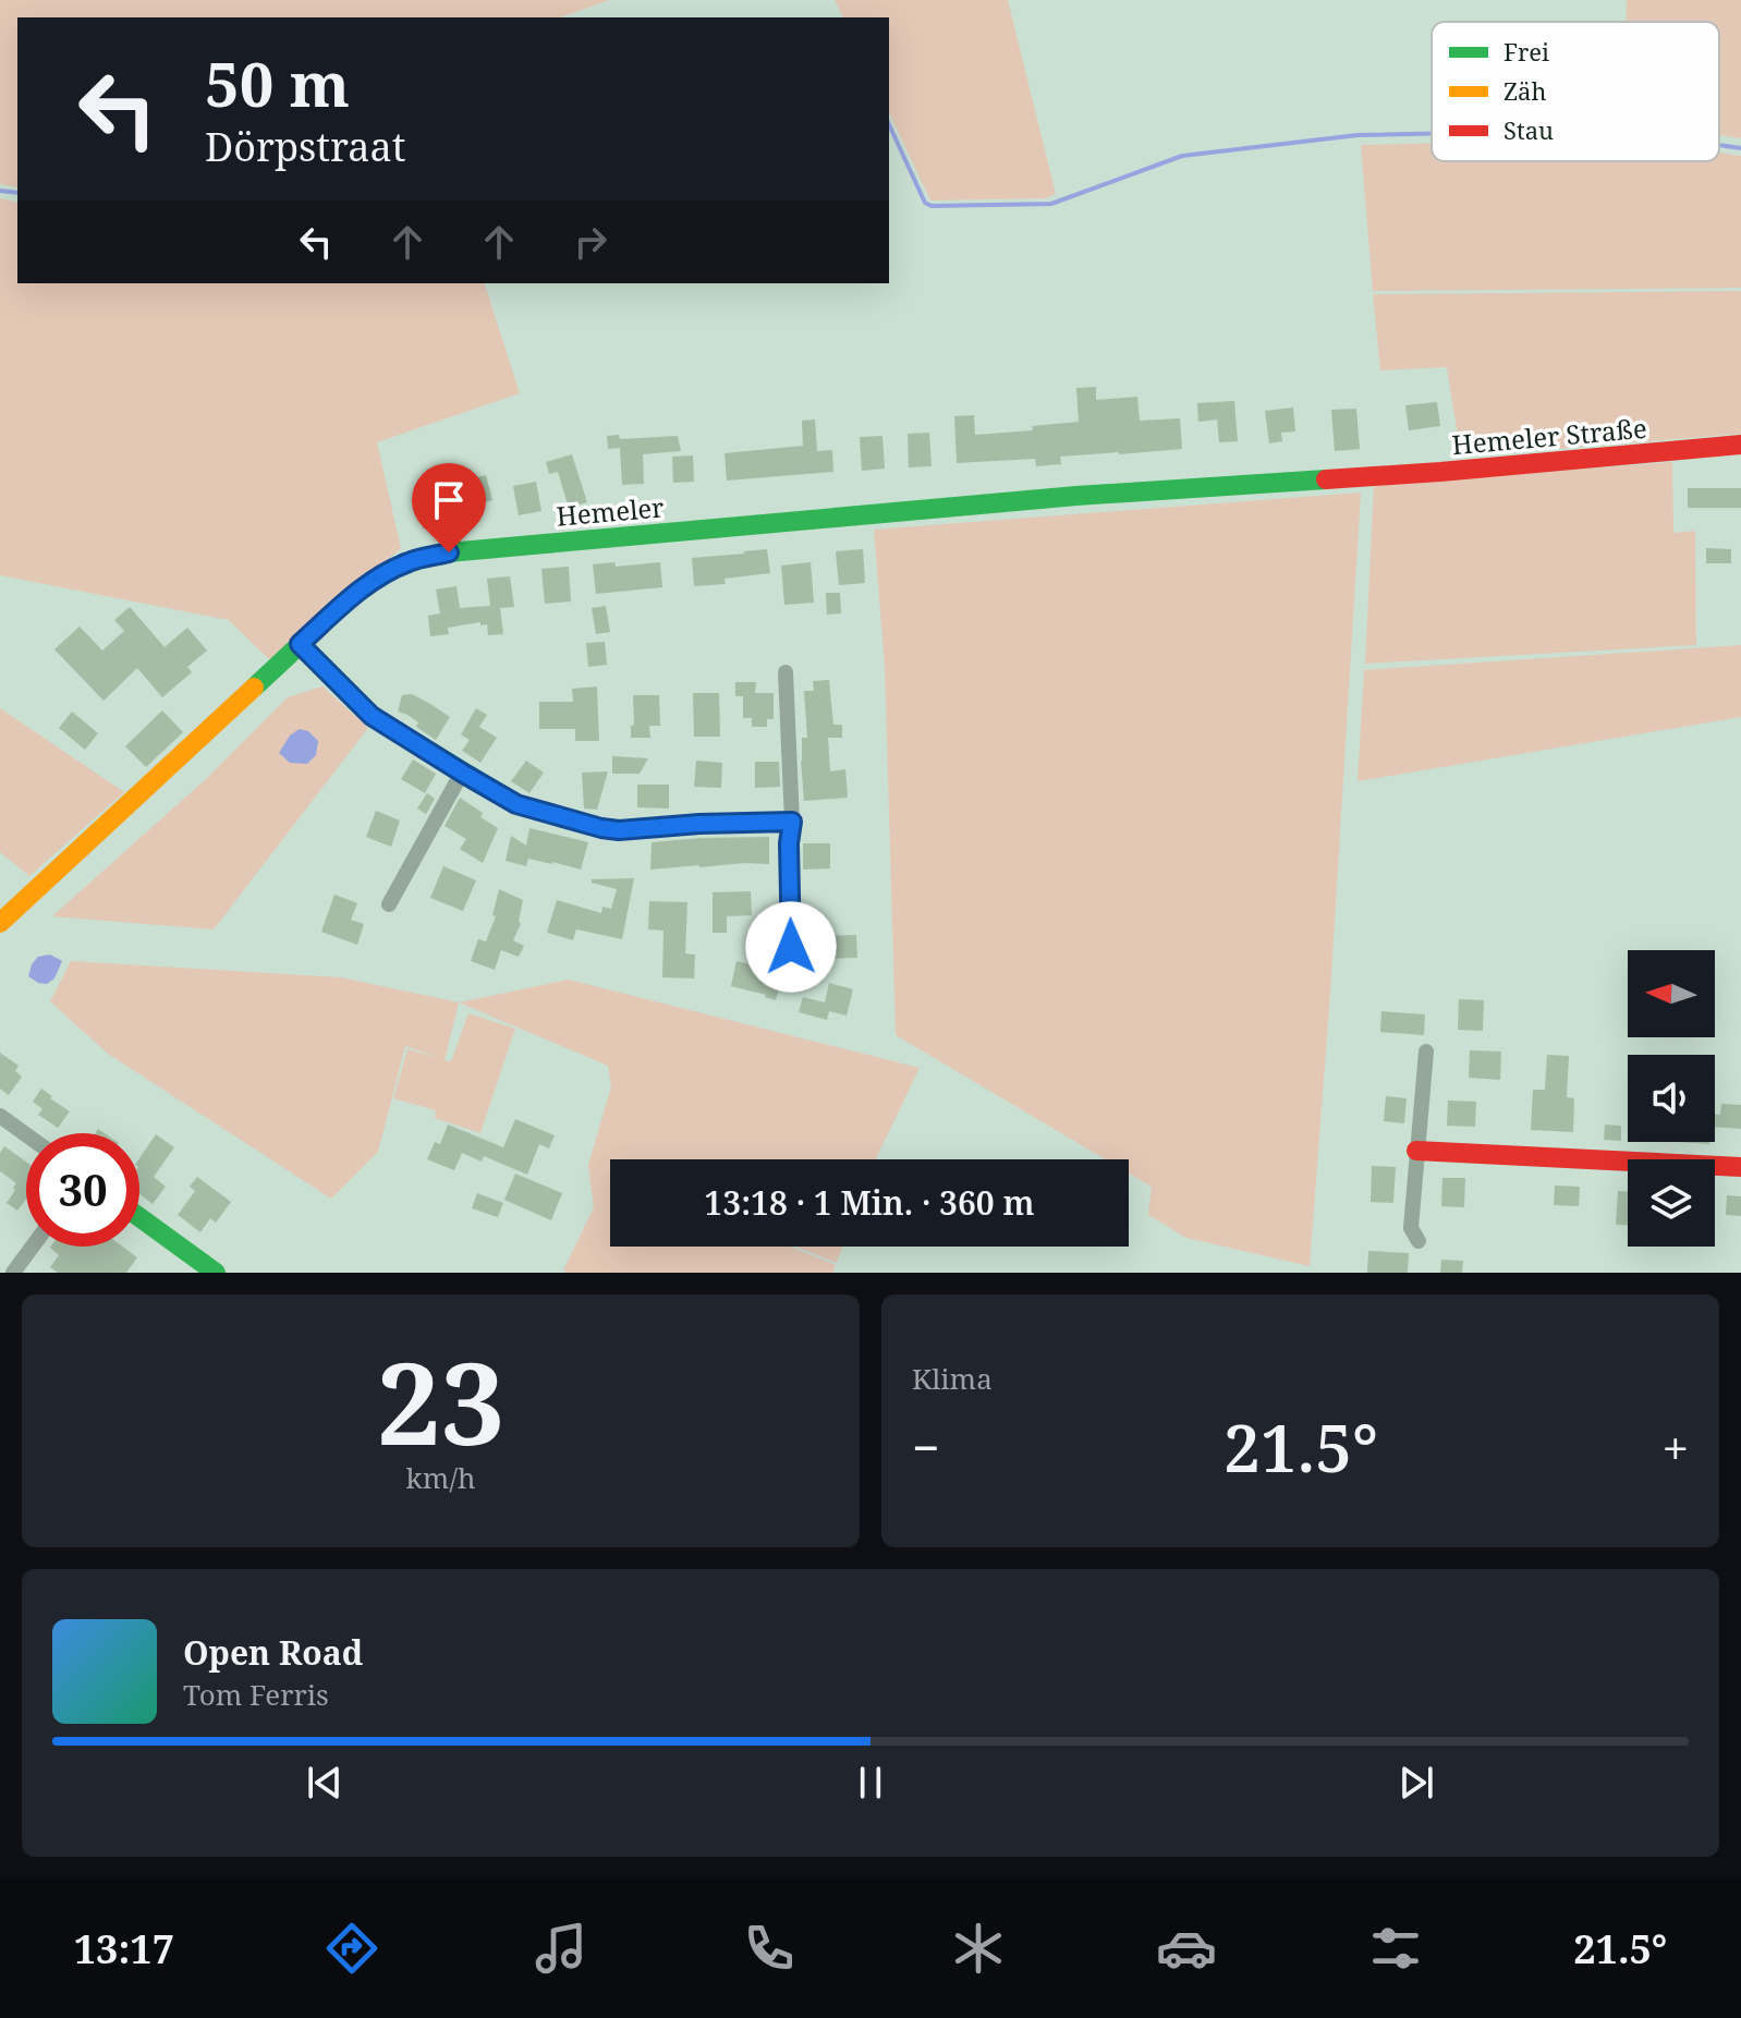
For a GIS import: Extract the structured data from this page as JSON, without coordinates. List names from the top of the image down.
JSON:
{
  "streets": {
    "street": ["Hemeler Straße", "Hemeler"]
  },
  "crossings": [
    ["Hemeler Straße", "Hemeler"]
  ],
  "legend": ["Frei", "Zäh", "Stau"],
  "north": "left",
  "page": {
    "turn": ["50 m", "Dörpstraat"],
    "limit": "30",
    "trip": "13:18 · 1 Min. · 360 m",
    "tile": [
      ["23", "km/h"],
      "Klima"
    ],
    "heat": ["−", "21.5°", "+"],
    "song": ["Open Road", "Tom Ferris"],
    "tabs": ["13:17", "21.5°"]
  }
}
